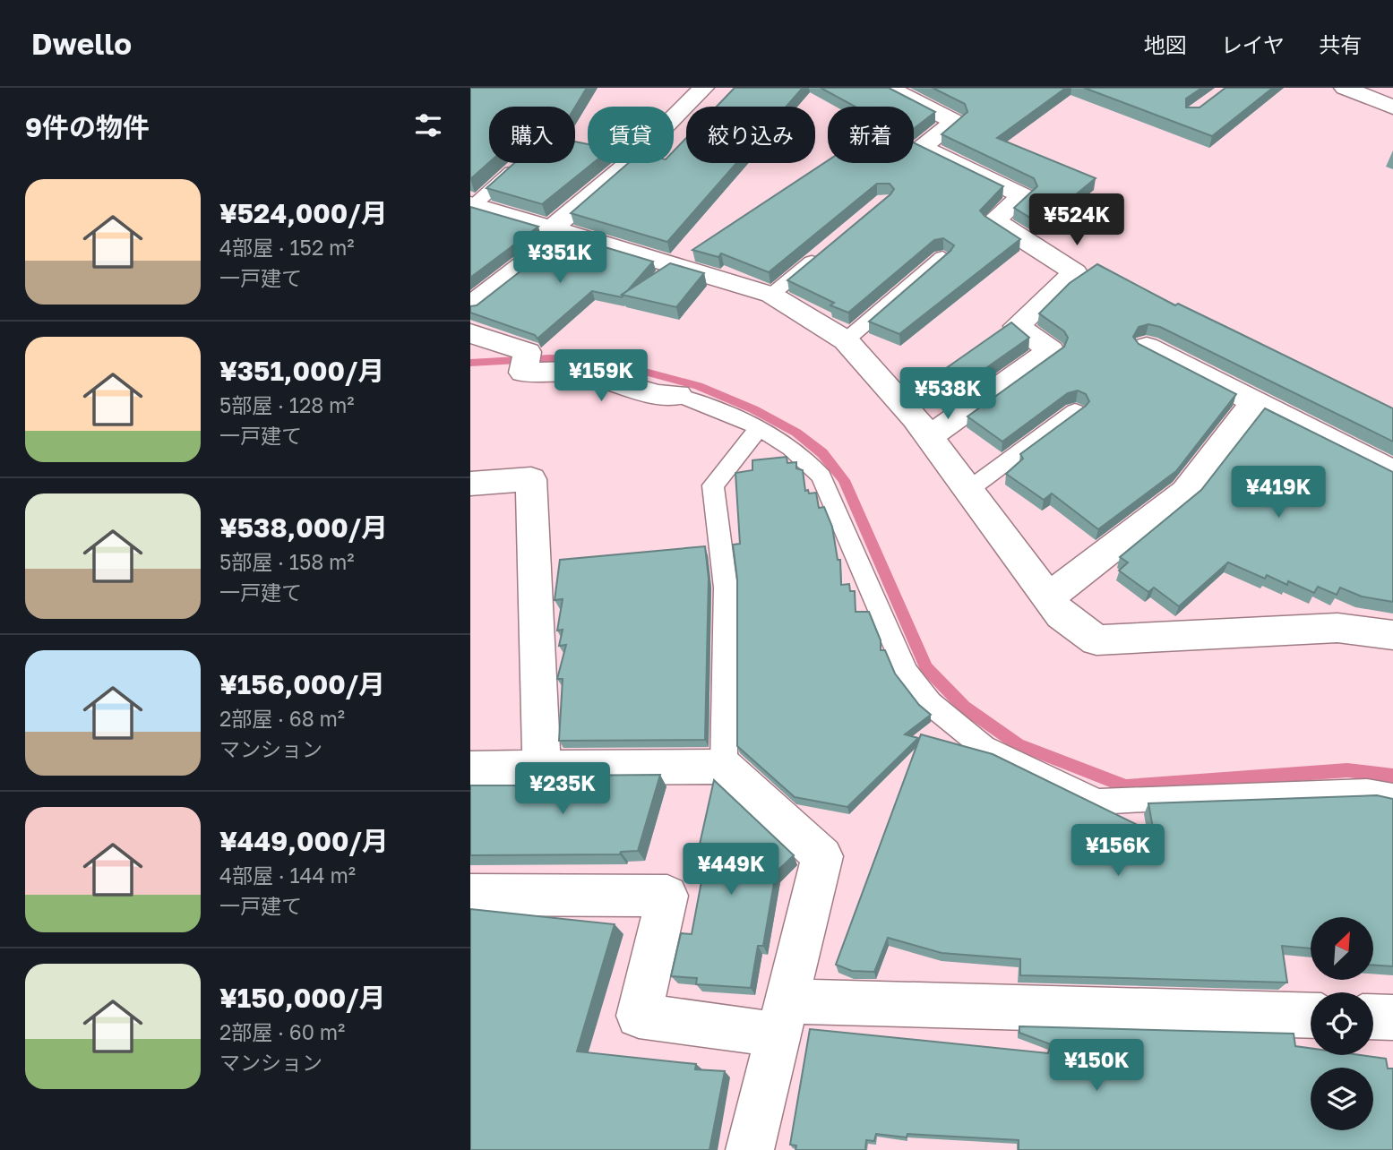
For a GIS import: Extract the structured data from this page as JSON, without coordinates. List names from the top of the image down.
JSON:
{
  "north": "top right",
  "page": {
    "header": "Dwello",
    "nav": ["地図", "レイヤ", "共有"],
    "heading": "9件の物件",
    "chip": [
      "購入",
      "賃貸",
      "絞り込み",
      "新着"
    ],
    "list": [
      {
        "name": "¥524,000/月",
        "note": "4部屋 · 152 m² · 一戸建て"
      },
      {
        "name": "¥351,000/月",
        "note": "5部屋 · 128 m² · 一戸建て"
      },
      {
        "name": "¥538,000/月",
        "note": "5部屋 · 158 m² · 一戸建て"
      },
      {
        "name": "¥156,000/月",
        "note": "2部屋 · 68 m² · マンション"
      },
      {
        "name": "¥449,000/月",
        "note": "4部屋 · 144 m² · 一戸建て"
      },
      {
        "name": "¥150,000/月",
        "note": "2部屋 · 60 m² · マンション"
      }
    ],
    "price": [
      "¥524K",
      "¥351K",
      "¥159K",
      "¥538K",
      "¥419K",
      "¥235K",
      "¥156K",
      "¥449K",
      "¥150K"
    ]
  }
}
